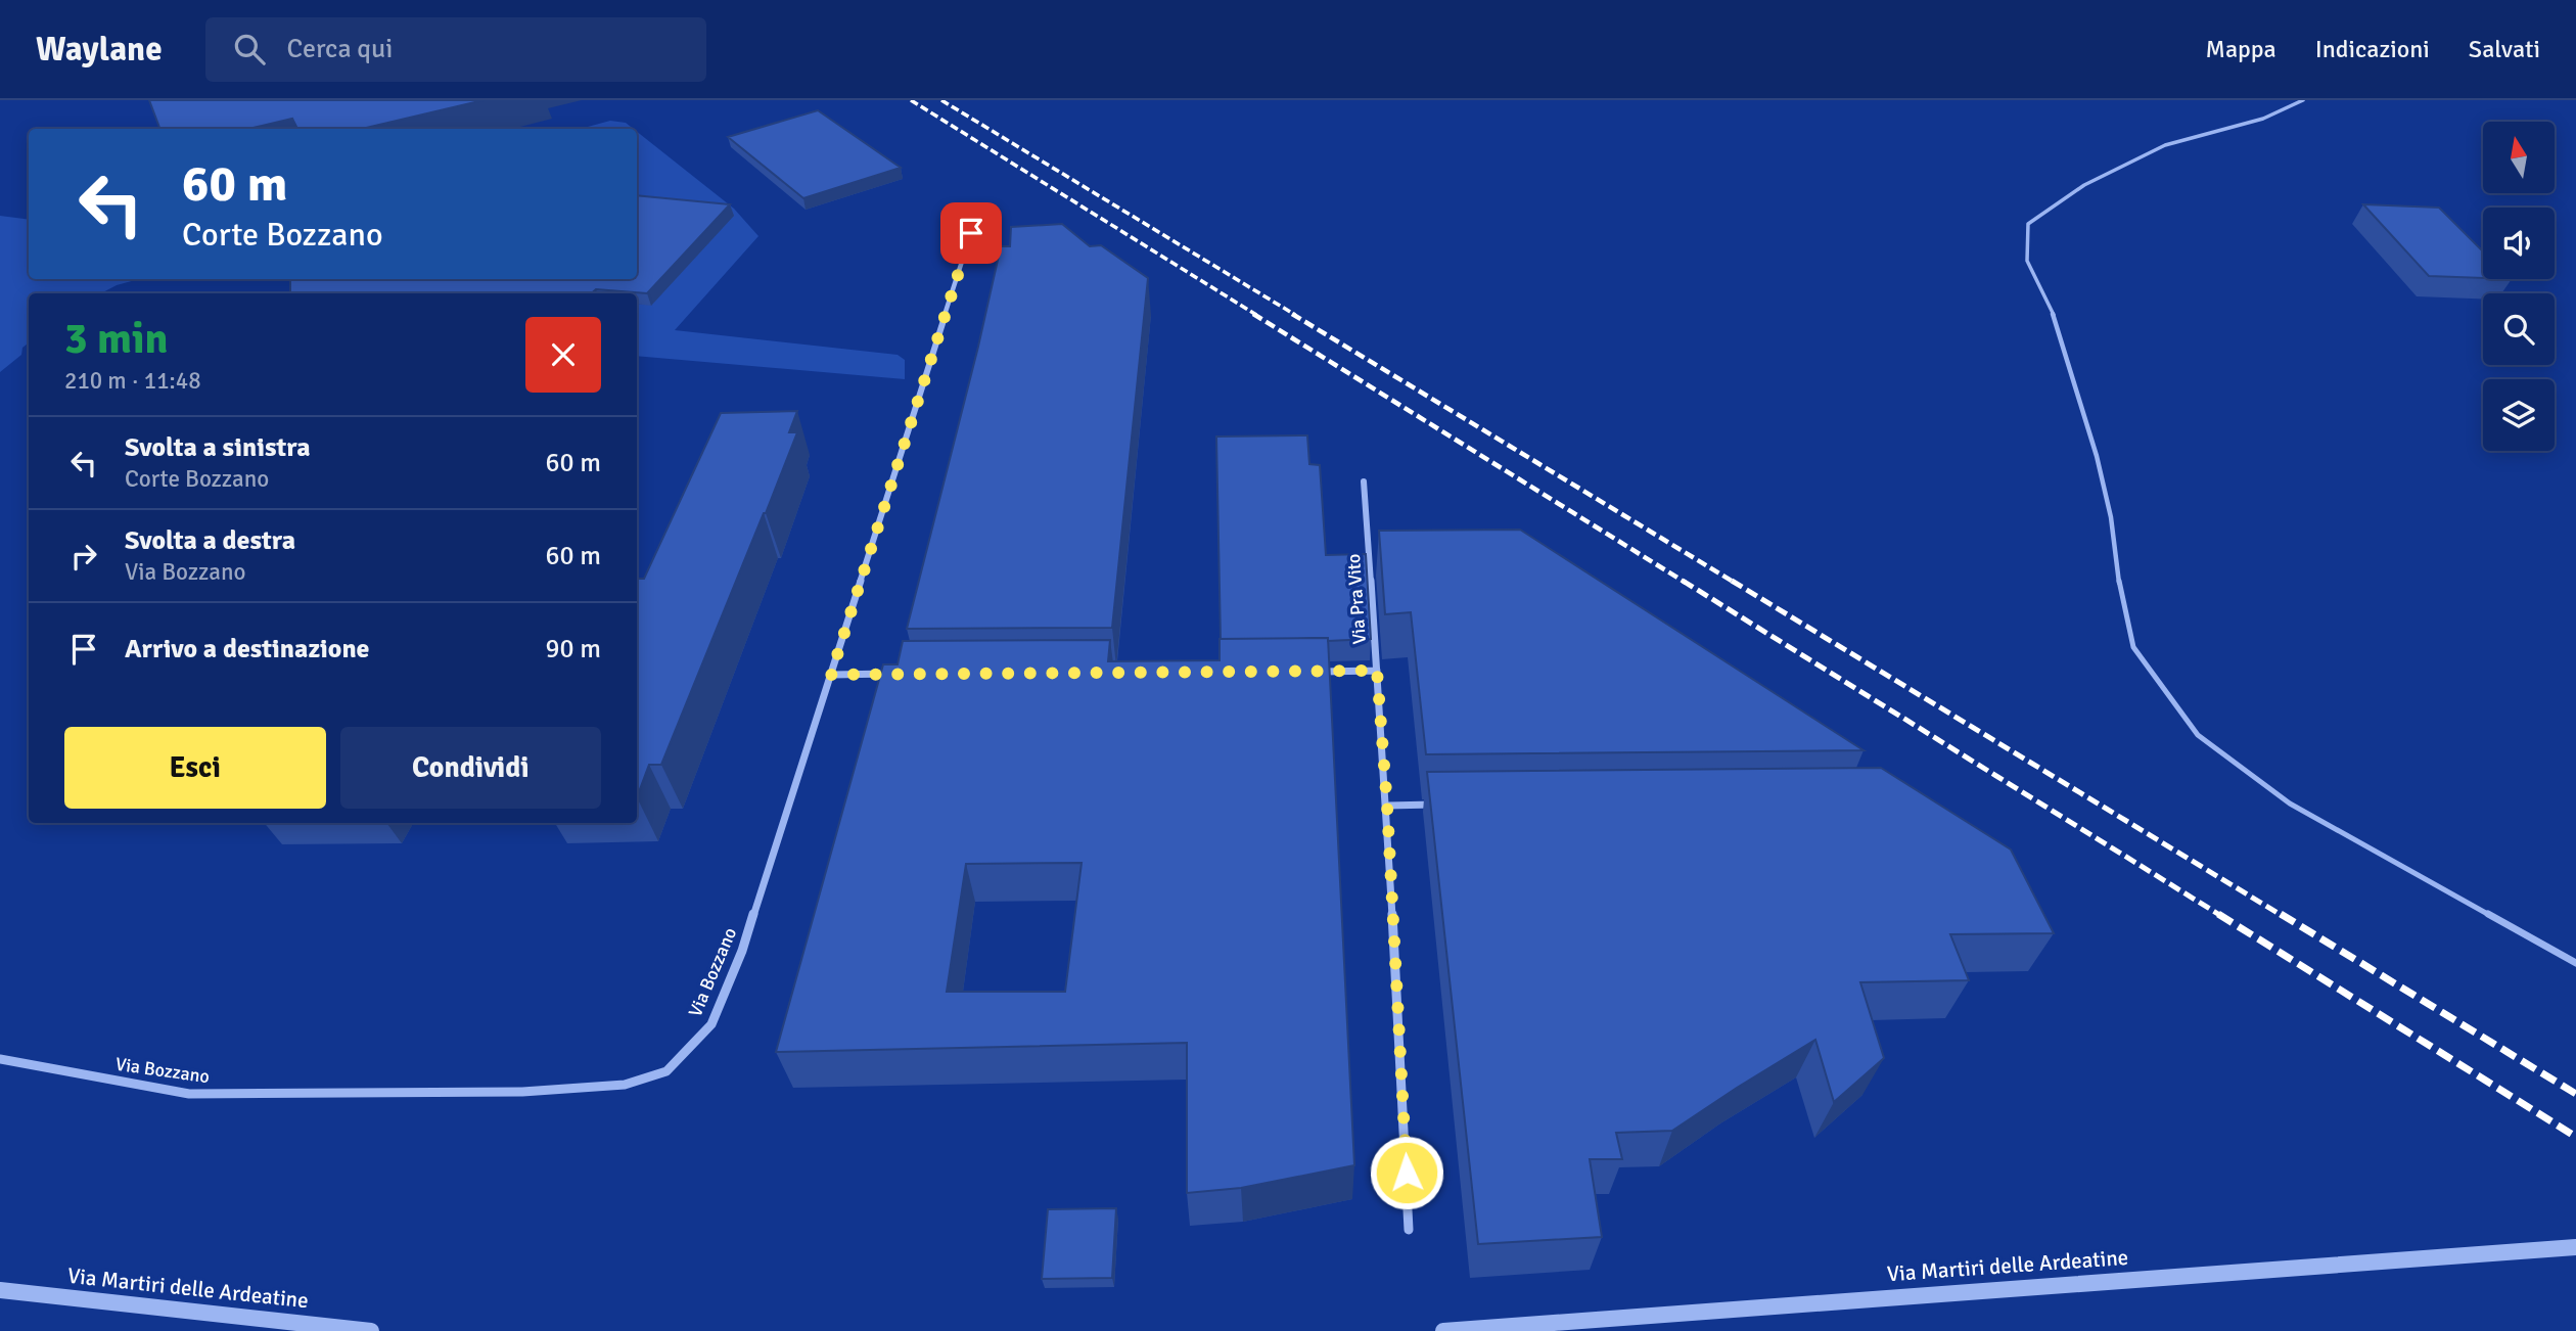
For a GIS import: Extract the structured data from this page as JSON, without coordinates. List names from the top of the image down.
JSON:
{
  "streets": {
    "street": ["Via Pra Vito", "Via Bozzano", "Via Martiri delle Ardeatine"]
  },
  "north": "top",
  "page": {
    "header": "Waylane",
    "search": "Cerca qui",
    "nav": ["Mappa", "Indicazioni", "Salvati"],
    "turn": ["60 m", "Corte Bozzano"],
    "heading": ["3 min", "210 m · 11:48"],
    "list": [
      {
        "name": "Svolta a sinistra",
        "note": "Corte Bozzano",
        "value": "60 m"
      },
      {
        "name": "Svolta a destra",
        "note": "Via Bozzano",
        "value": "60 m"
      },
      {
        "name": "Arrivo a destinazione",
        "value": "90 m"
      }
    ],
    "buttons": ["Esci", "Condividi"]
  }
}
